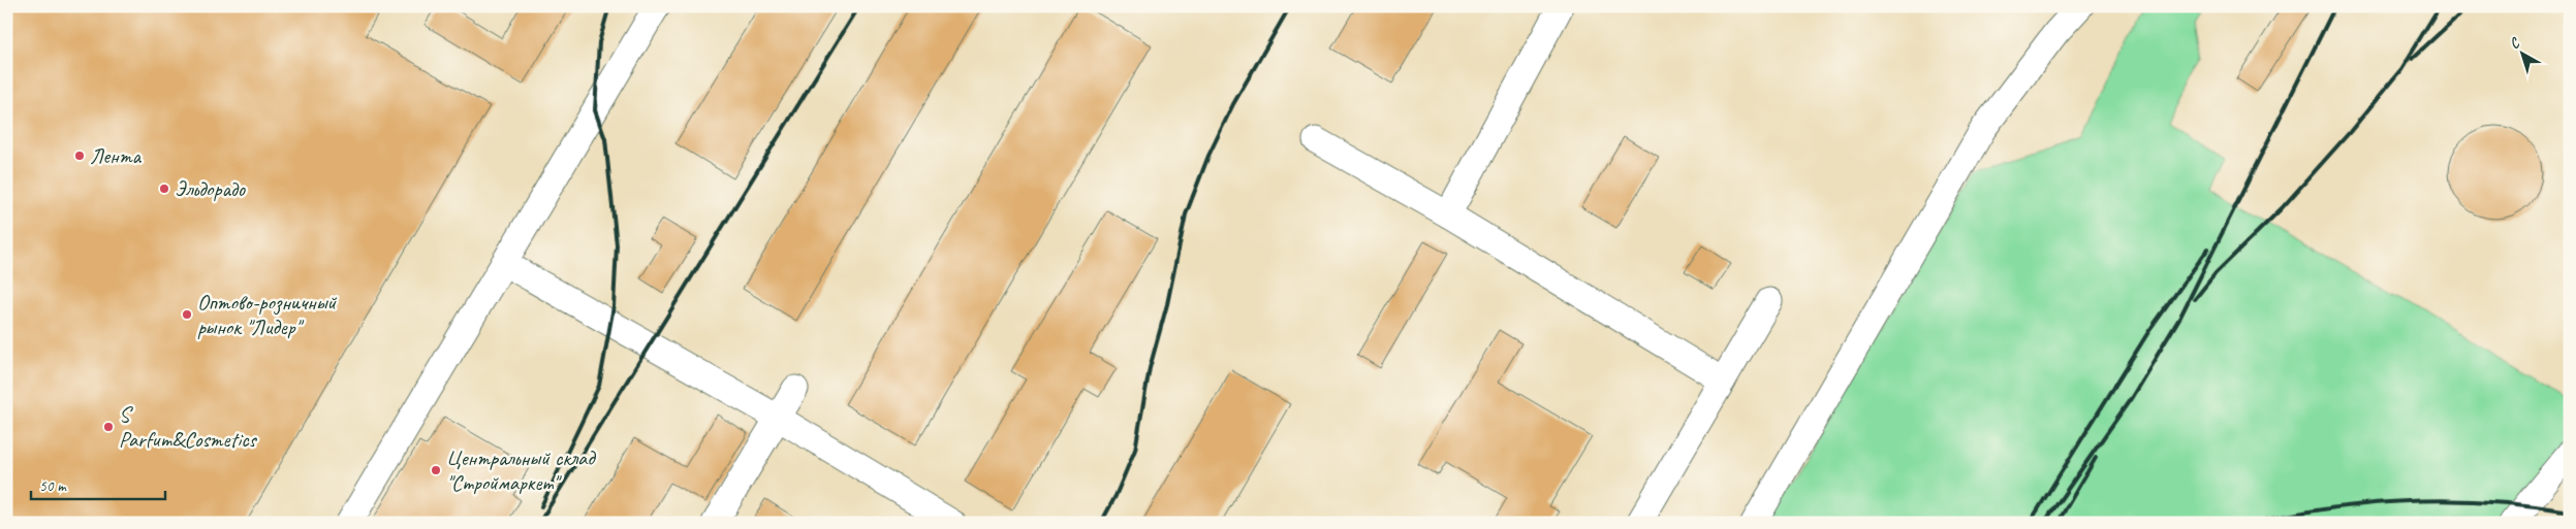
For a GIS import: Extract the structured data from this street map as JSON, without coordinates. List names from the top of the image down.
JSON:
{
  "places": [
    "Лента",
    "Эльдорадо",
    "Оптово-розничный рынок \"Лидер\"",
    "S Parfum&Cosmetics",
    "Центральный склад \"Строймаркет\""
  ],
  "scale_bar": "50 m",
  "north": "top left"
}
